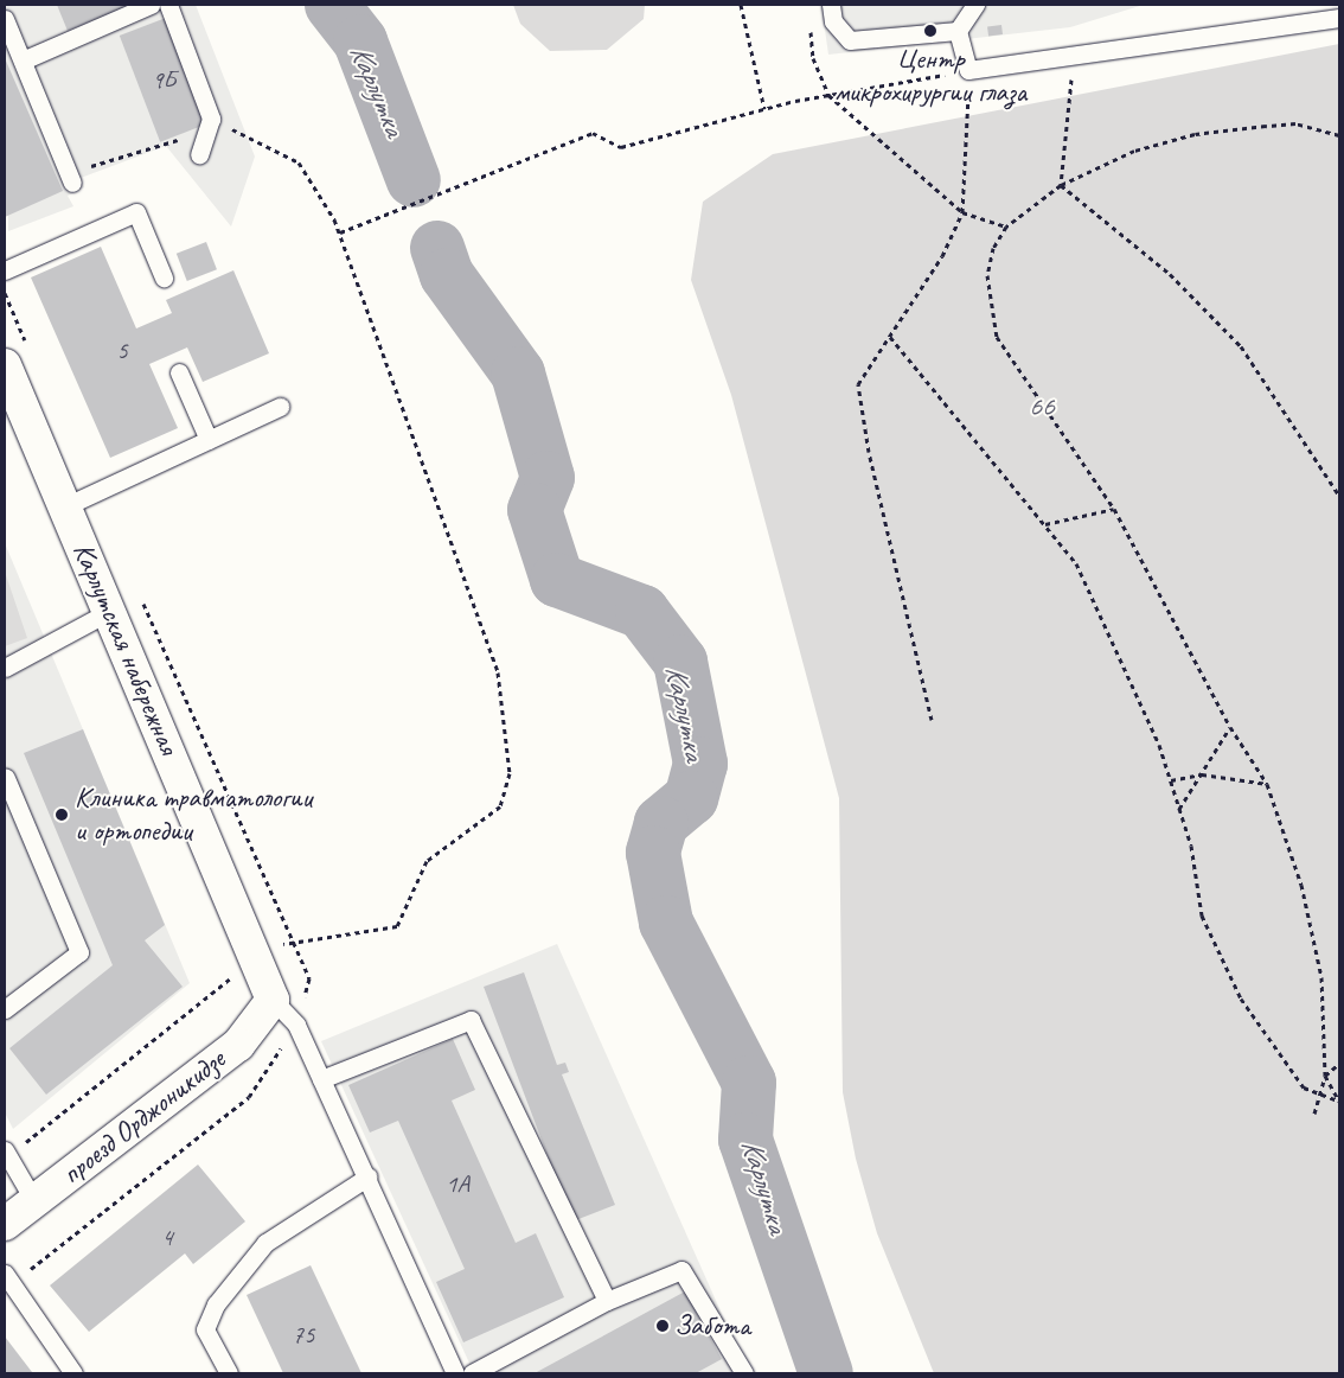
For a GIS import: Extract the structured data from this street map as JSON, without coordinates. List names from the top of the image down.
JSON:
{
  "streets": {
    "main road": ["Карлутская набережная", "проезд Орджоникидзе"]
  },
  "crossings": [
    ["Карлутская набережная", "проезд Орджоникидзе"]
  ],
  "water": ["Карлутка"],
  "parks": ["66"],
  "places": ["Центр микрохирургии глаза", "Клиника травматологии и ортопедии", "Забота"],
  "house_numbers": [
    "9Б",
    "5",
    "1А",
    "4",
    "75"
  ]
}
